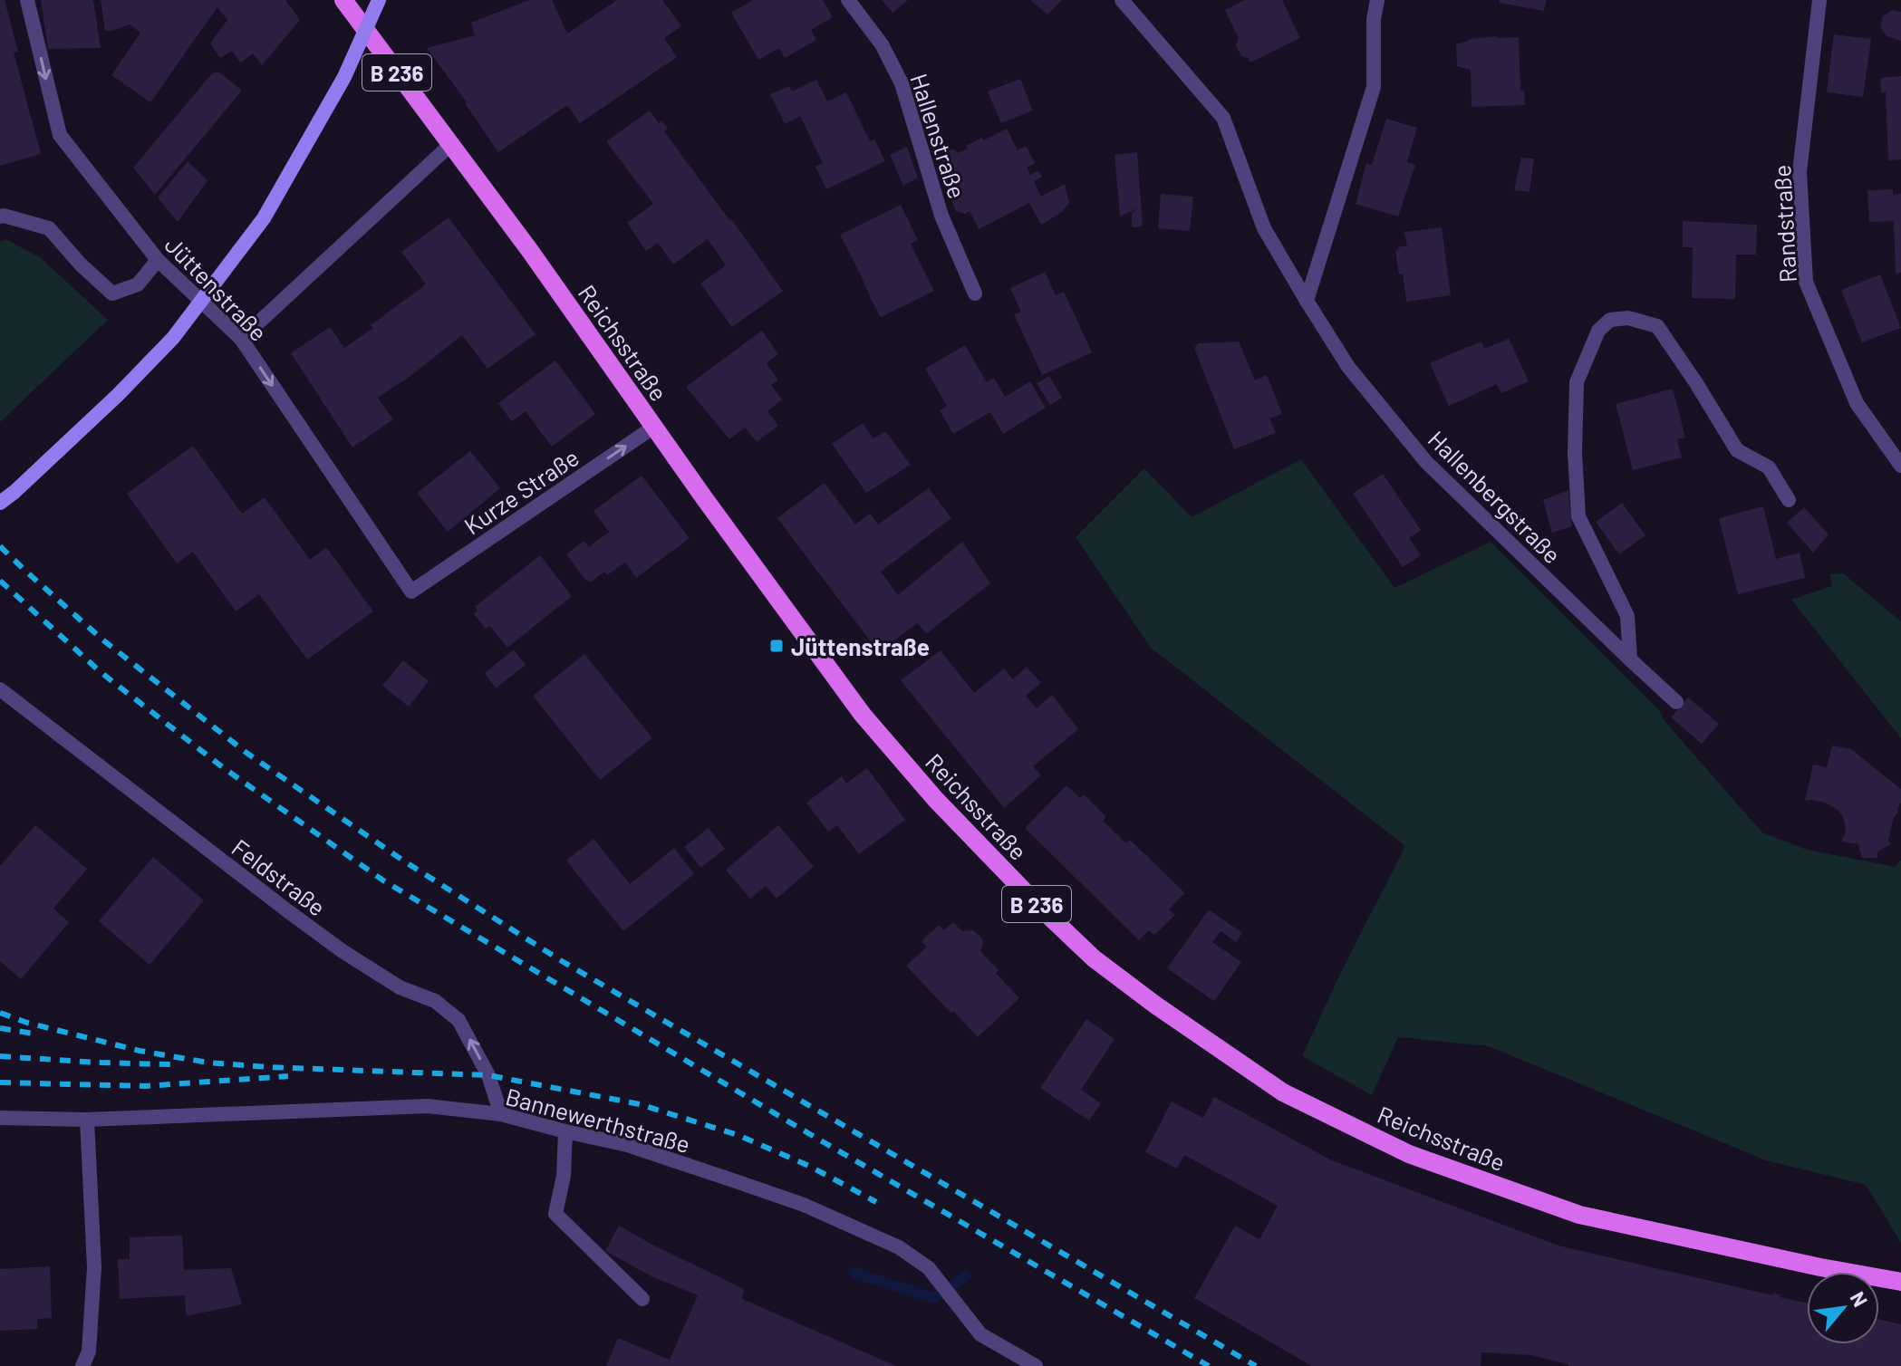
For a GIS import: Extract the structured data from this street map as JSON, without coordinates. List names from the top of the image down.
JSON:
{
  "streets": {
    "main road": ["B 236", "Reichsstraße"],
    "street": [
      "Hallenstraße",
      "Randstraße",
      "Jüttenstraße",
      "Kurze Straße",
      "Hallenbergstraße",
      "Feldstraße",
      "Bannewerthstraße"
    ]
  },
  "crossings": [
    ["Jüttenstraße", "Kurze Straße"],
    ["Reichsstraße", "Kurze Straße"],
    ["Feldstraße", "Bannewerthstraße"]
  ],
  "one_way": ["Jüttenstraße", "Kurze Straße", "Feldstraße"],
  "places": {
    "transit": ["Jüttenstraße"]
  },
  "north": "top right"
}
